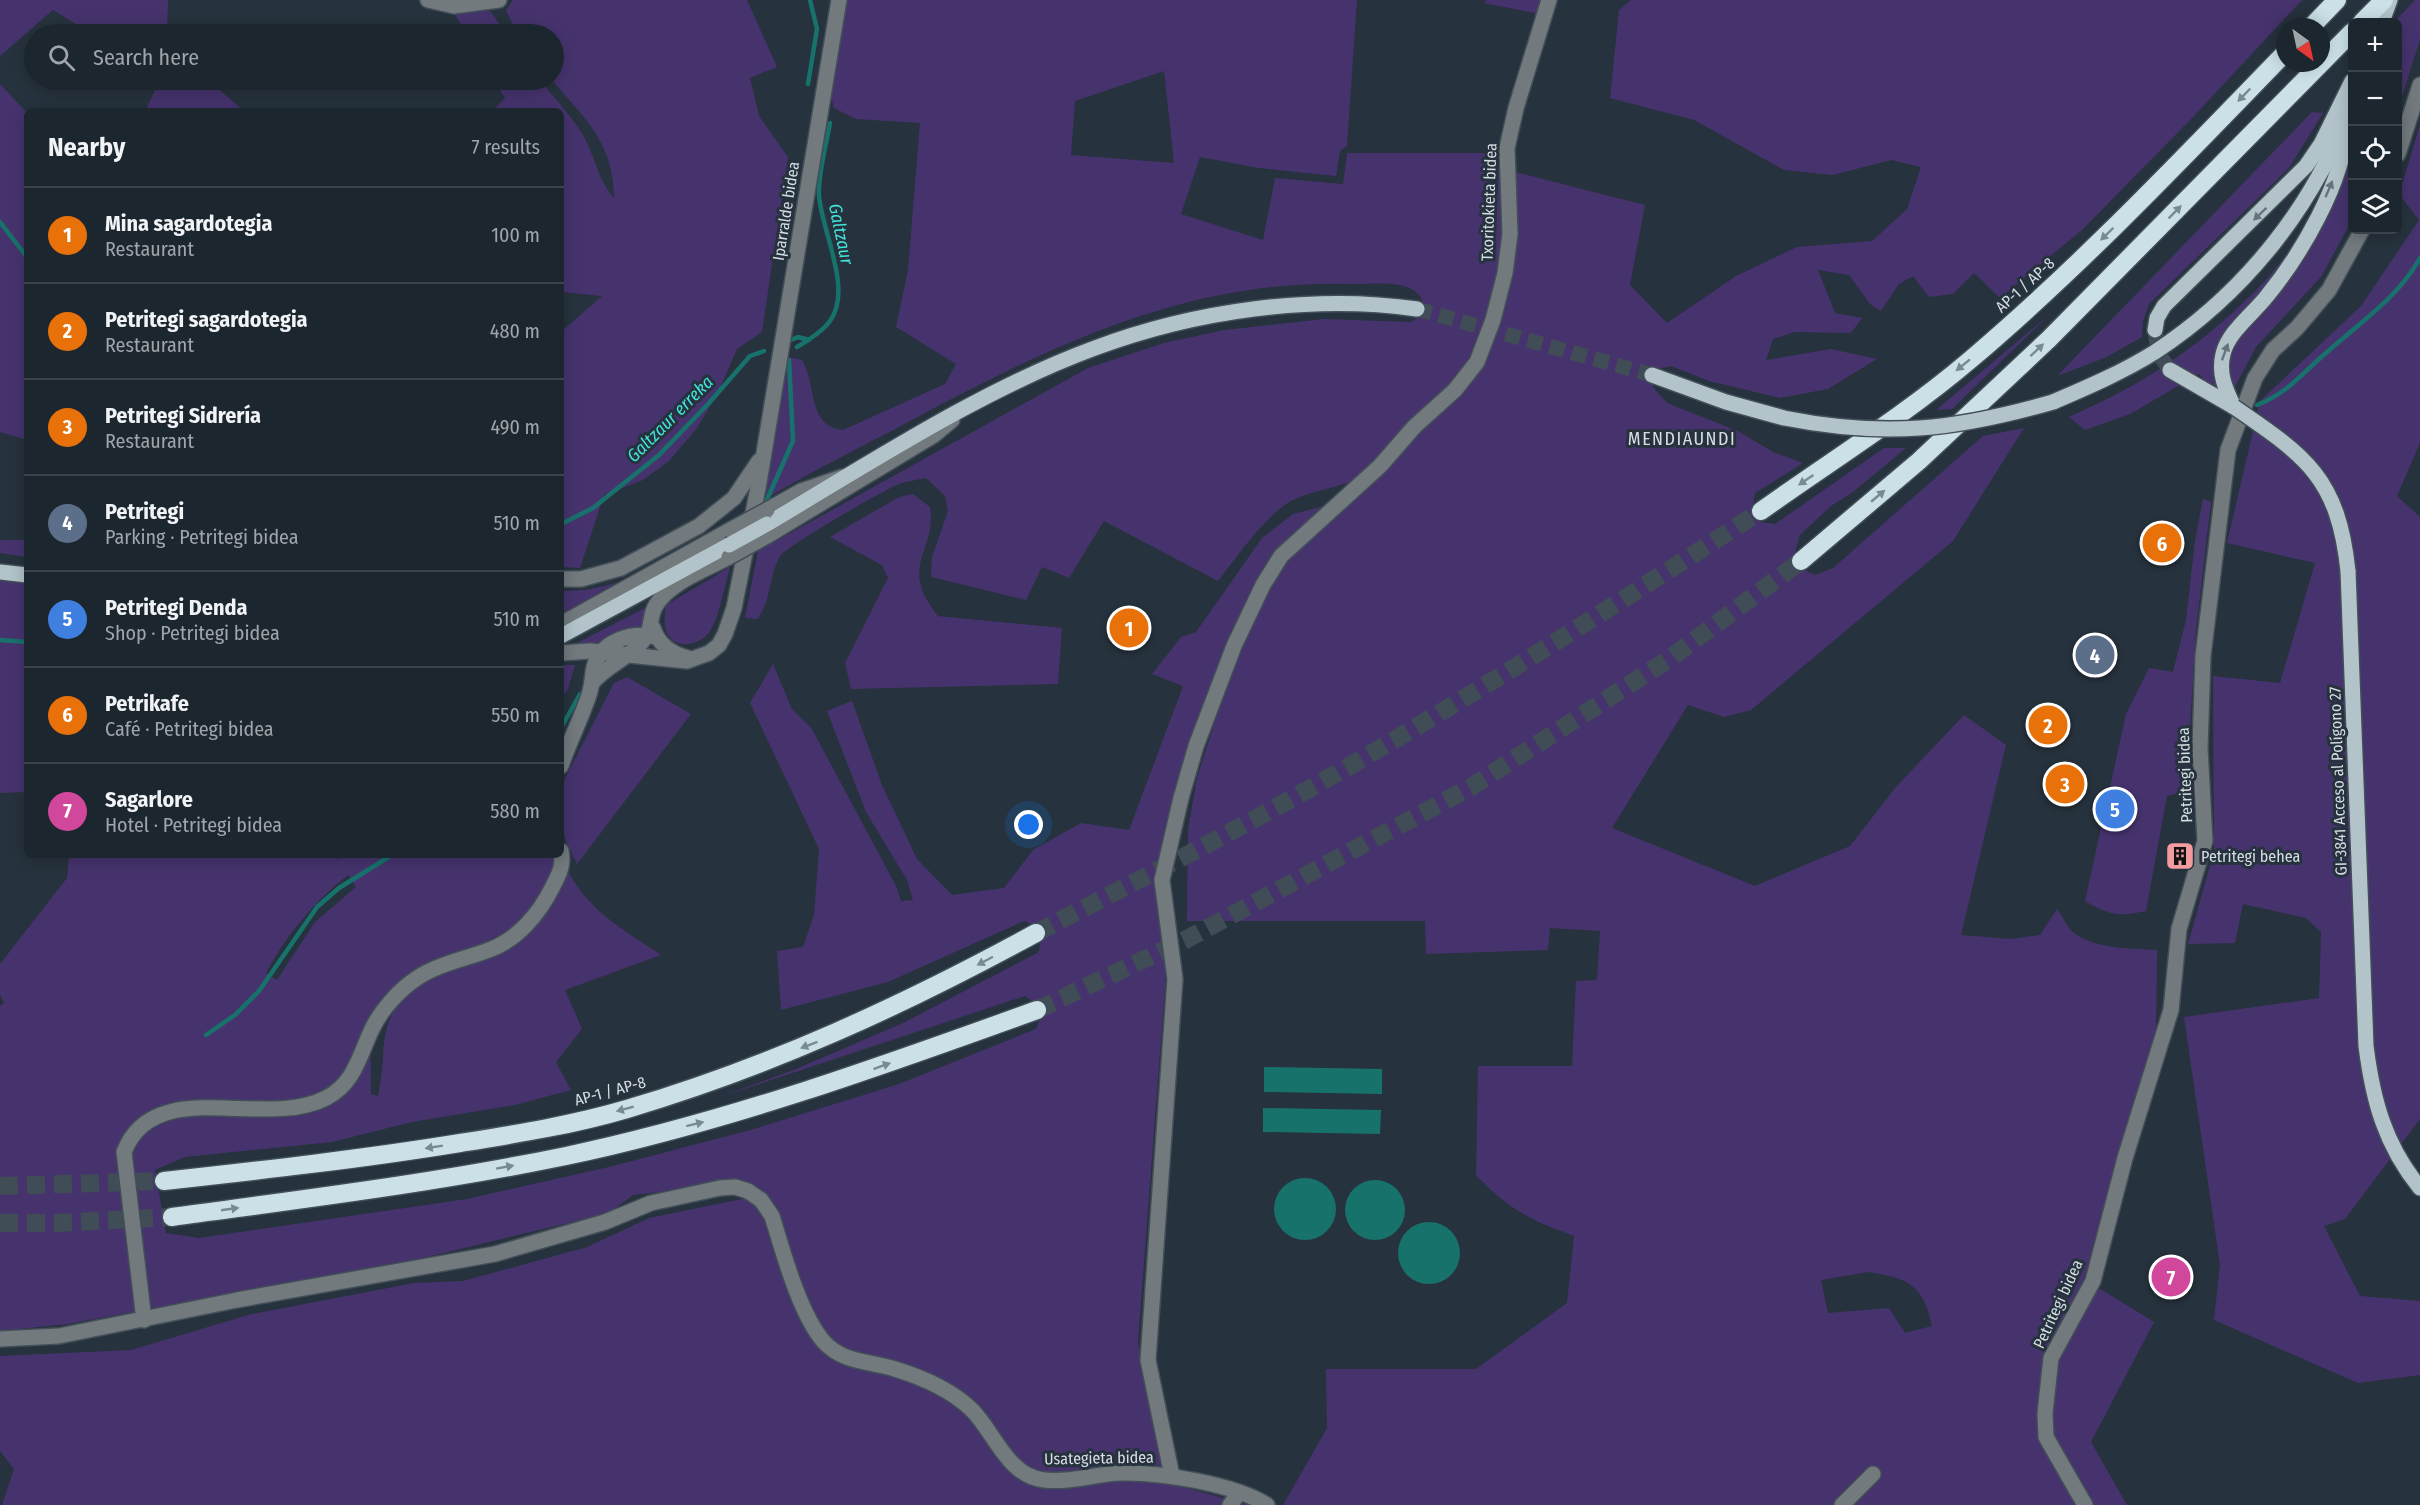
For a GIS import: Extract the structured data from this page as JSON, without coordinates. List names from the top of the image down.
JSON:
{
  "streets": {
    "highway": ["AP-1 / AP-8"],
    "main road": ["GI-3841 Acceso al Polígono 27"],
    "street": [
      "Txoritokieta bidea",
      "Iparralde bidea",
      "Petritegi bidea",
      "Usategieta bidea"
    ]
  },
  "crossings": [
    ["Txoritokieta bidea", "Usategieta bidea"]
  ],
  "districts": ["MENDIAUNDI"],
  "water": ["Galtzaur", "Galtzaur erreka"],
  "places": {
    "building": ["Petritegi behea"]
  },
  "north": "bottom right",
  "page": {
    "map_buttons": ["+", "−"],
    "search": "Search here",
    "heading": ["Nearby", "7 results"],
    "list": [
      {
        "mark": "1",
        "name": "Mina sagardotegia",
        "note": "Restaurant",
        "value": "100 m"
      },
      {
        "mark": "2",
        "name": "Petritegi sagardotegia",
        "note": "Restaurant",
        "value": "480 m"
      },
      {
        "mark": "3",
        "name": "Petritegi Sidrería",
        "note": "Restaurant",
        "value": "490 m"
      },
      {
        "mark": "4",
        "name": "Petritegi",
        "note": "Parking · Petritegi bidea",
        "value": "510 m"
      },
      {
        "mark": "5",
        "name": "Petritegi Denda",
        "note": "Shop · Petritegi bidea",
        "value": "510 m"
      },
      {
        "mark": "6",
        "name": "Petrikafe",
        "note": "Café · Petritegi bidea",
        "value": "550 m"
      },
      {
        "mark": "7",
        "name": "Sagarlore",
        "note": "Hotel · Petritegi bidea",
        "value": "580 m"
      }
    ],
    "pins": [
      "6",
      "1",
      "4",
      "2",
      "3",
      "5",
      "7"
    ]
  }
}
